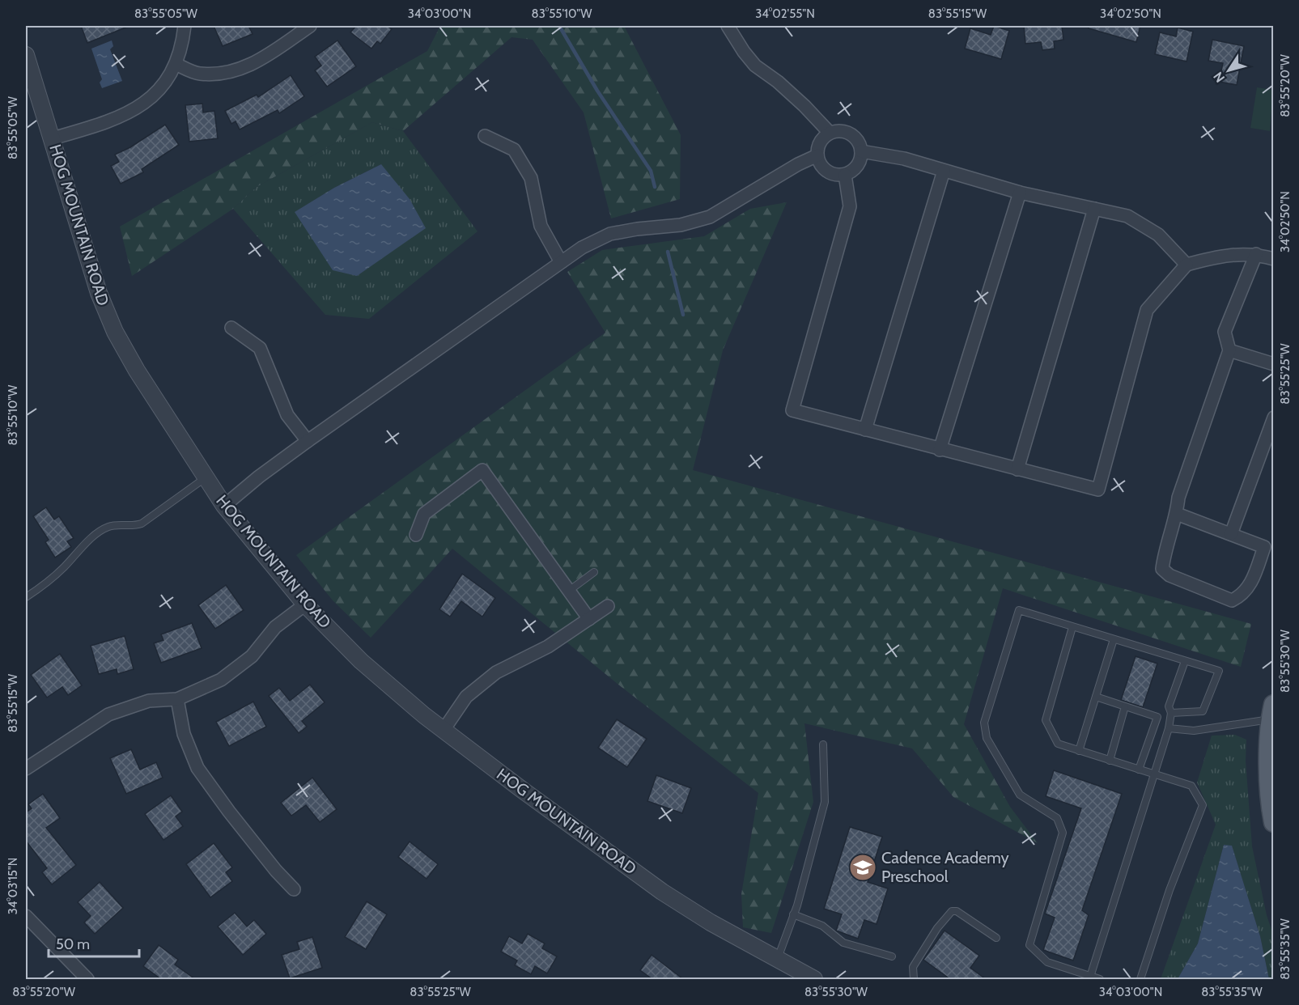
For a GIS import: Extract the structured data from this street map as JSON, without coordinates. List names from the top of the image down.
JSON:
{
  "streets": {
    "street": ["HOG MOUNTAIN ROAD"]
  },
  "places": {
    "school or university": ["Cadence Academy Preschool"]
  },
  "scale_bar": "50 m",
  "north": "bottom left",
  "coordinates": [
    "83°55'05\"W",
    "34°03'00\"N",
    "83°55'10\"W",
    "34°02'55\"N",
    "83°55'15\"W",
    "34°02'50\"N",
    "83°55'20\"W",
    "83°55'25\"W",
    "83°55'30\"W",
    "34°03'15\"N",
    "83°55'35\"W"
  ]
}
